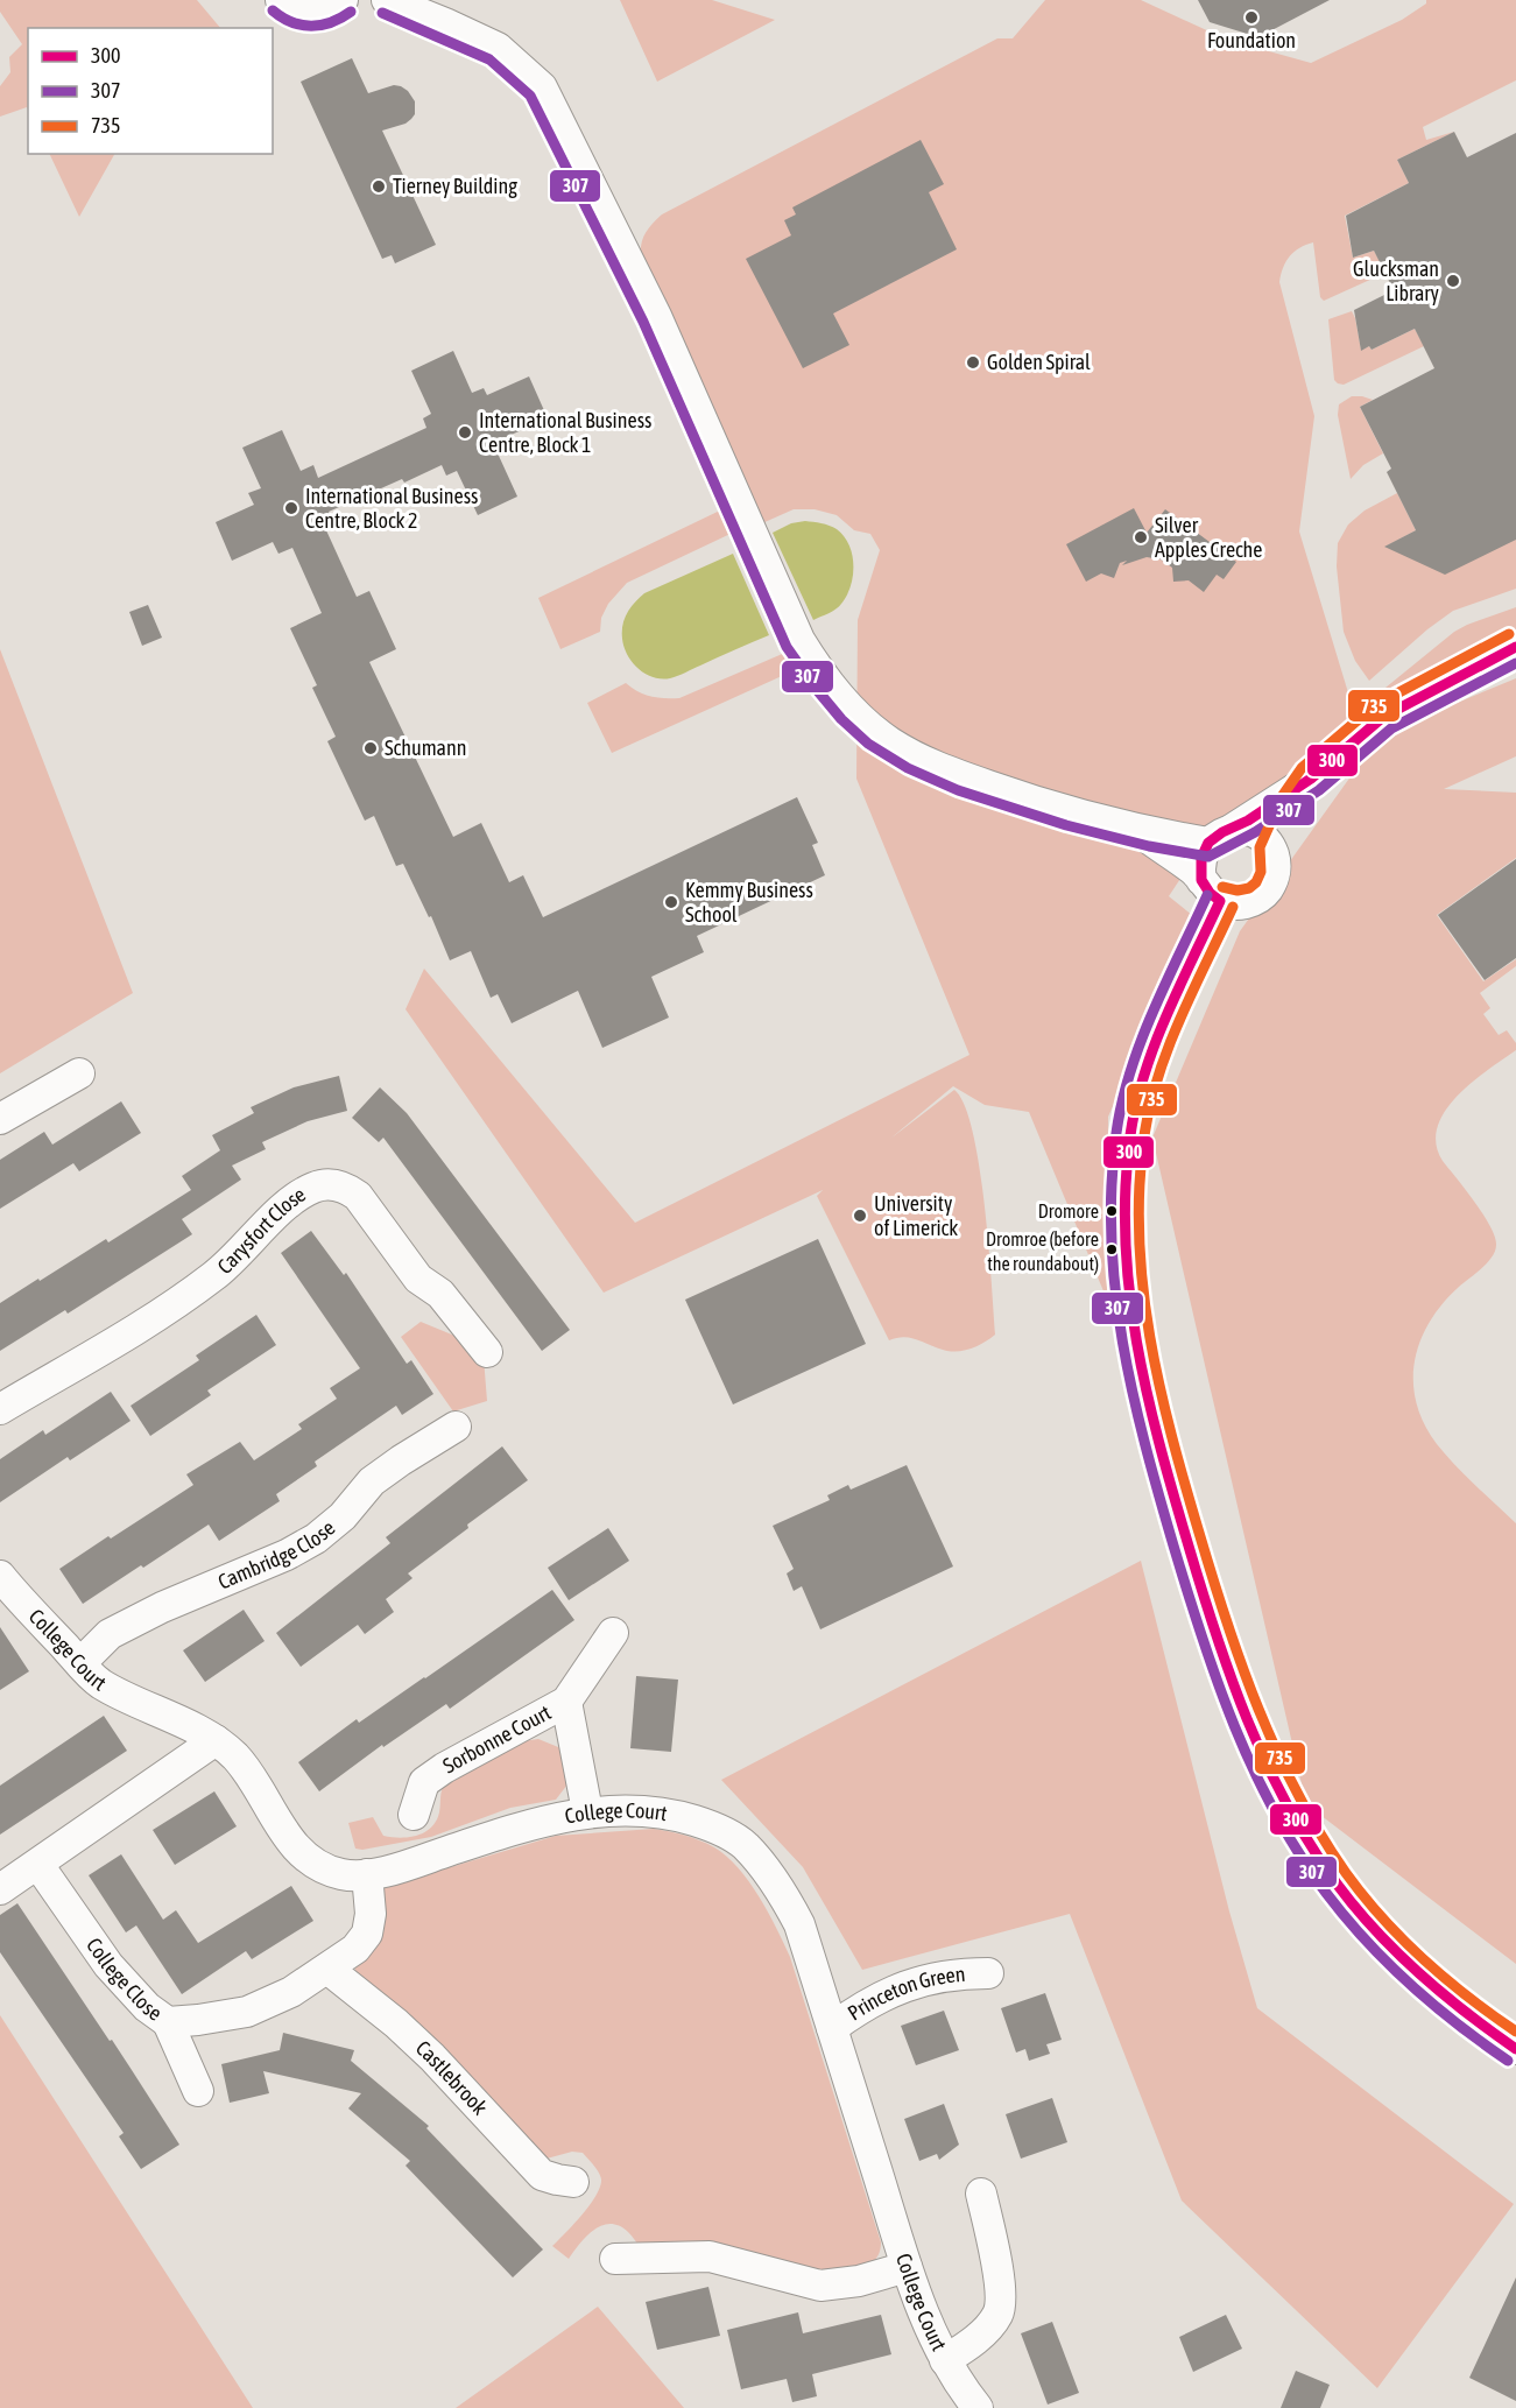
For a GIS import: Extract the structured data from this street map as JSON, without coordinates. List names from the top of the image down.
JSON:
{
  "streets": {
    "street": [
      "Carysfort Close",
      "Cambridge Close",
      "College Court",
      "Sorbonne Court",
      "College Close",
      "Princeton Green",
      "Castlebrook"
    ]
  },
  "crossings": [
    ["Cambridge Close", "College Court"],
    ["College Court", "Princeton Green"],
    ["College Close", "Castlebrook"]
  ],
  "places": [
    "Foundation",
    "Tierney Building",
    "Glucksman Library",
    "Golden Spiral",
    "International Business Centre, Block 1",
    "International Business Centre, Block 2",
    "Silver Apples Creche",
    "Schumann",
    "Kemmy Business School",
    "Dromore",
    "University of Limerick",
    "Dromroe (before the roundabout)"
  ],
  "lines": ["transit line 307", "transit line 735", "transit line 300"],
  "legend": ["300", "307", "735"]
}
